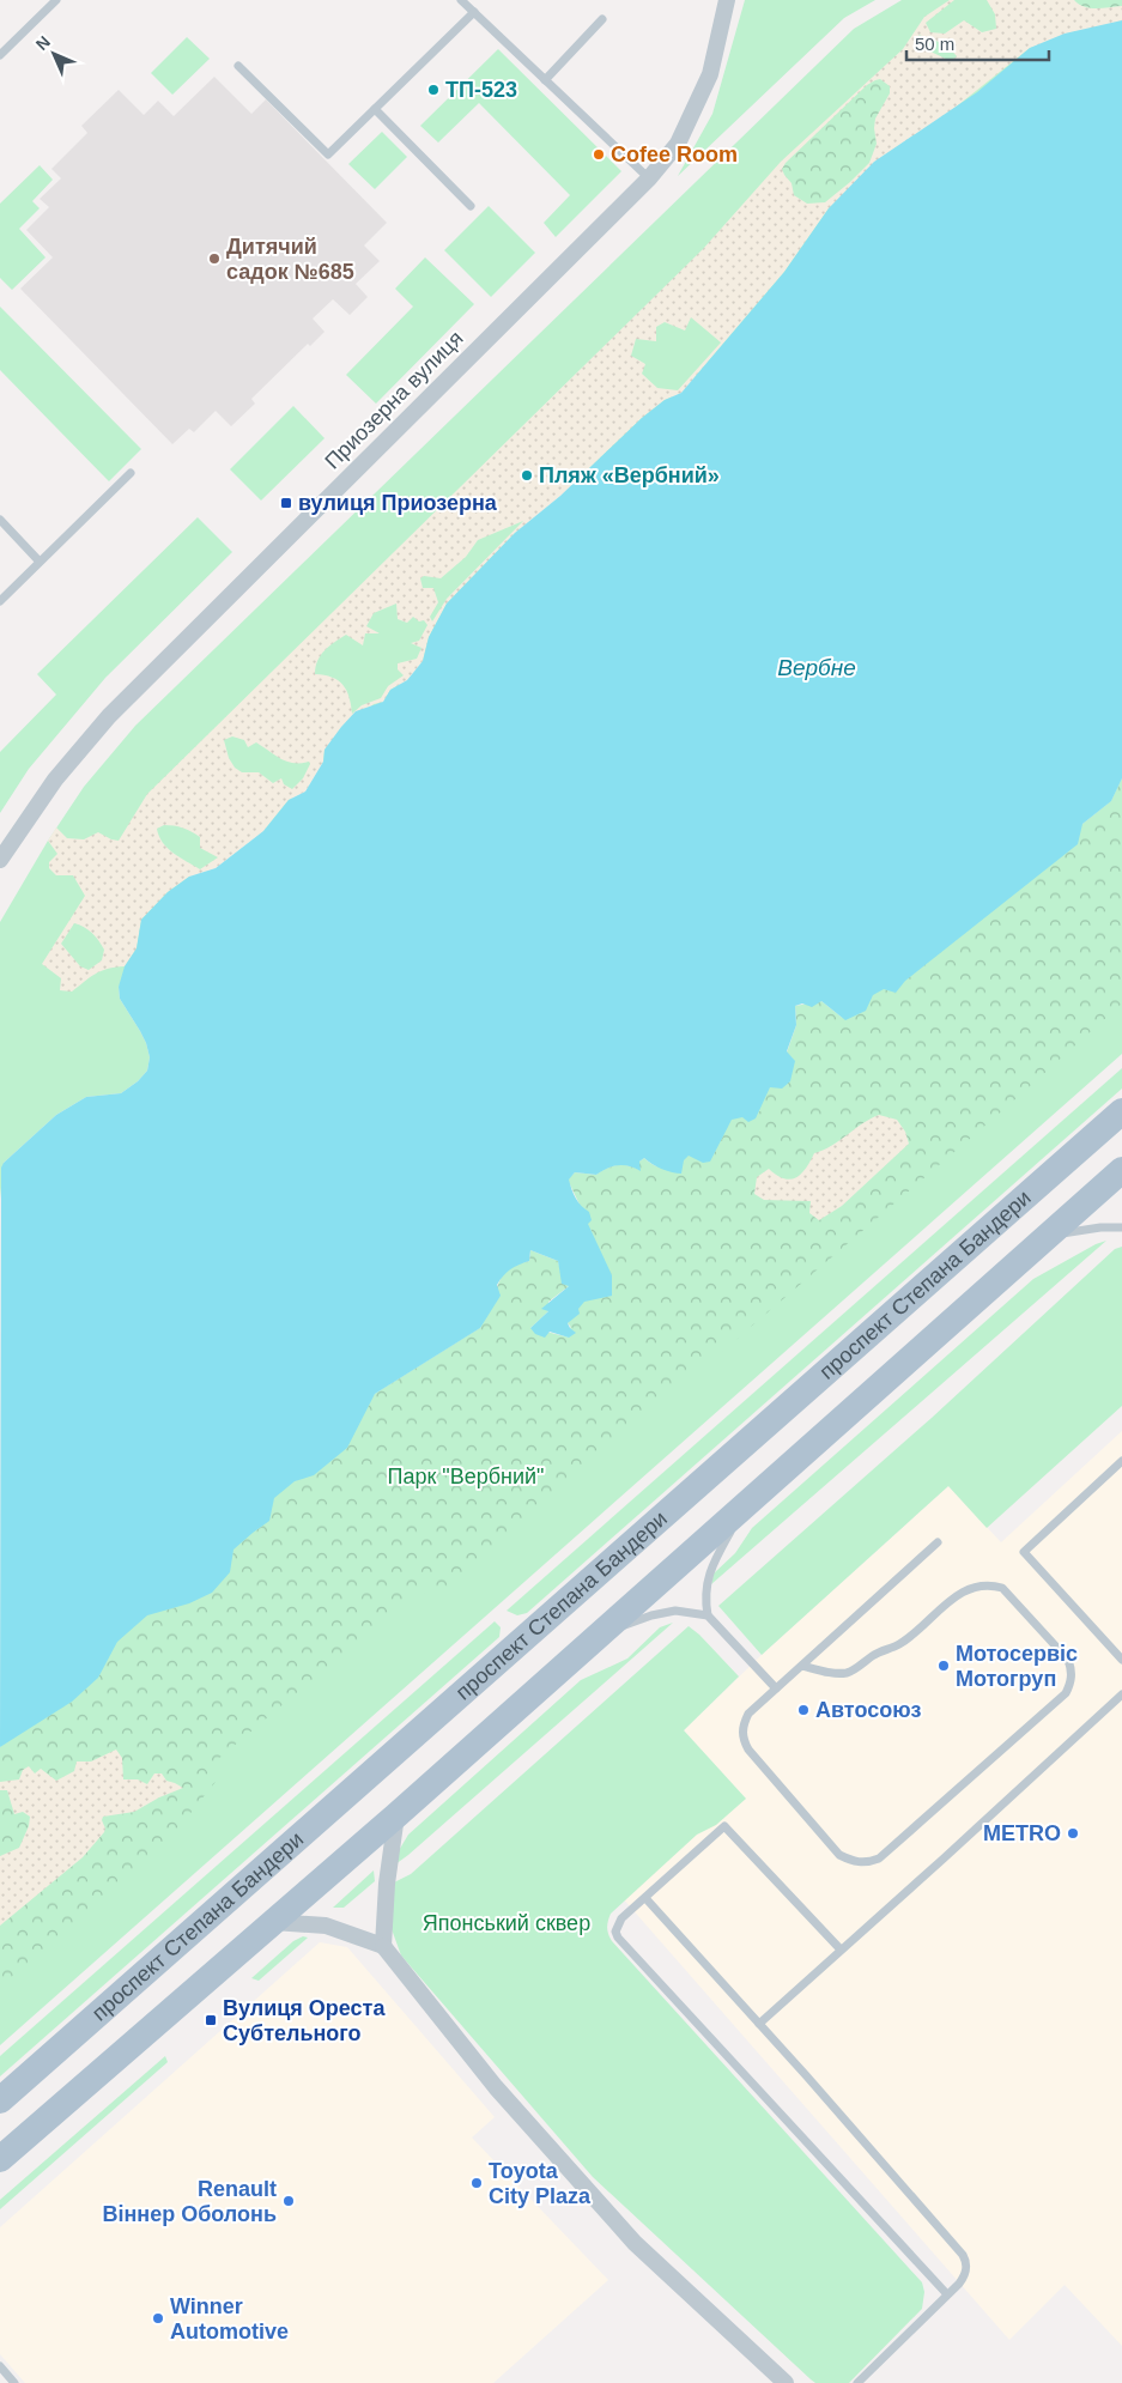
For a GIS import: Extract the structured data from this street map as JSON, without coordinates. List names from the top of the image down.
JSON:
{
  "streets": {
    "main road": ["проспект Степана Бандери"],
    "street": ["Приозерна вулиця"]
  },
  "water": ["Вербне"],
  "parks": ["Парк \"Вербний\"", "Японський сквер"],
  "places": {
    "other": [
      "ТП-523",
      "Cofee Room",
      "Дитячий садок №685",
      "Пляж «Вербний»",
      "Мотосервіс Мотогруп",
      "Автосоюз",
      "METRO",
      "Toyota City Plaza",
      "Renault Віннер Оболонь",
      "Winner Automotive"
    ],
    "transit": ["вулиця Приозерна", "Вулиця Ореста Субтельного"]
  },
  "scale_bar": "50 m",
  "north": "top left"
}
